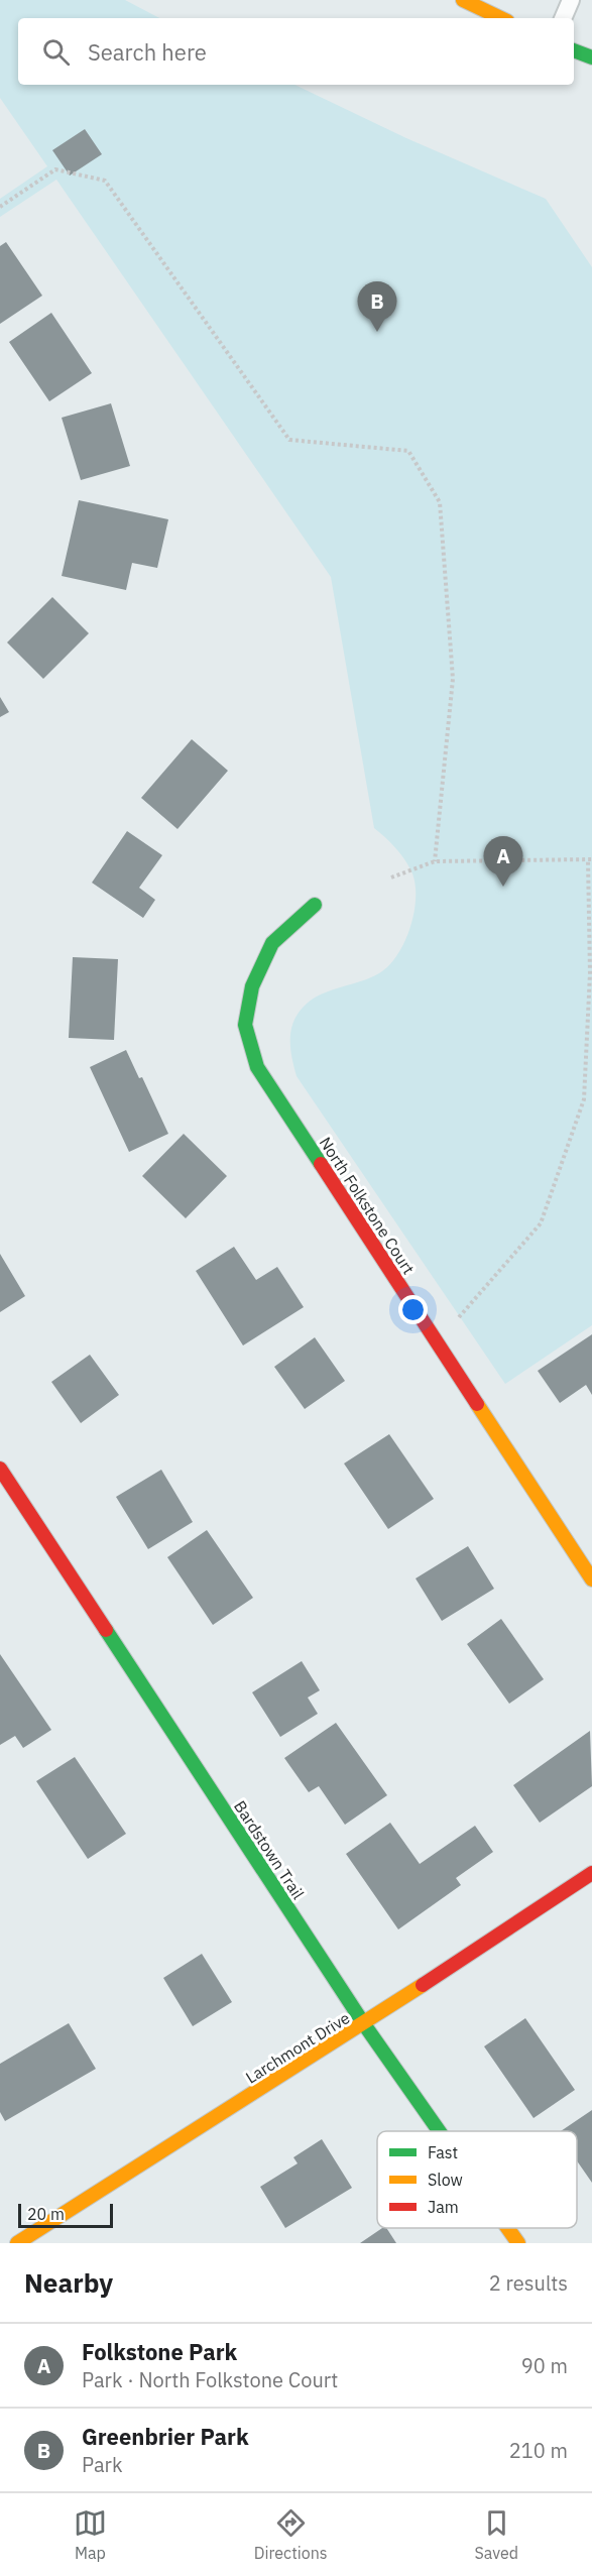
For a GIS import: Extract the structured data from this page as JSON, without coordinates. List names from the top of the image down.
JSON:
{
  "streets": {
    "main road": ["North Folkstone Court", "Bardstown Trail", "Larchmont Drive"]
  },
  "crossings": [
    ["Bardstown Trail", "Larchmont Drive"]
  ],
  "legend": ["Fast", "Slow", "Jam"],
  "scale_bar": "20 m",
  "page": {
    "search": "Search here",
    "pins": ["B", "A"],
    "scale": "20 m",
    "heading": ["Nearby", "2 results"],
    "list": [
      {
        "mark": "A",
        "name": "Folkstone Park",
        "note": "Park · North Folkstone Court",
        "value": "90 m"
      },
      {
        "mark": "B",
        "name": "Greenbrier Park",
        "note": "Park",
        "value": "210 m"
      }
    ],
    "nav": ["Map", "Directions", "Saved"]
  }
}
